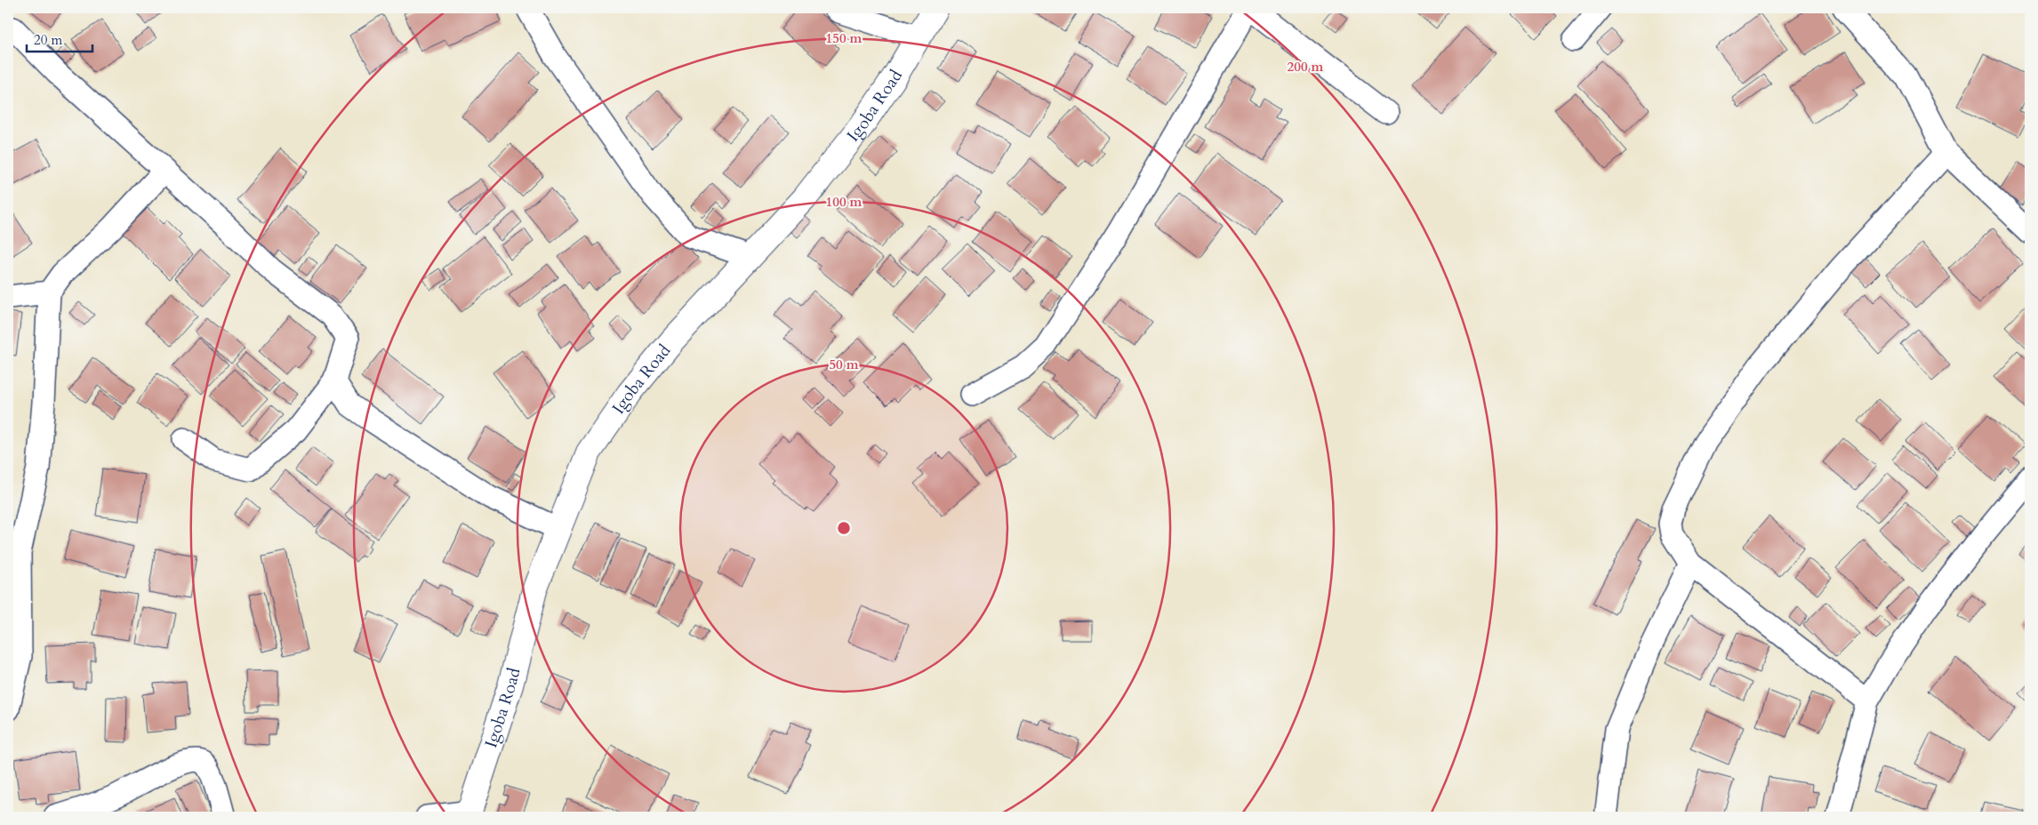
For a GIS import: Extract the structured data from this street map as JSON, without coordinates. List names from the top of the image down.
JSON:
{
  "streets": {
    "street": ["Igoba Road"]
  },
  "scale_bar": "20 m",
  "rings": [
    "150 m",
    "200 m",
    "100 m",
    "50 m"
  ]
}
